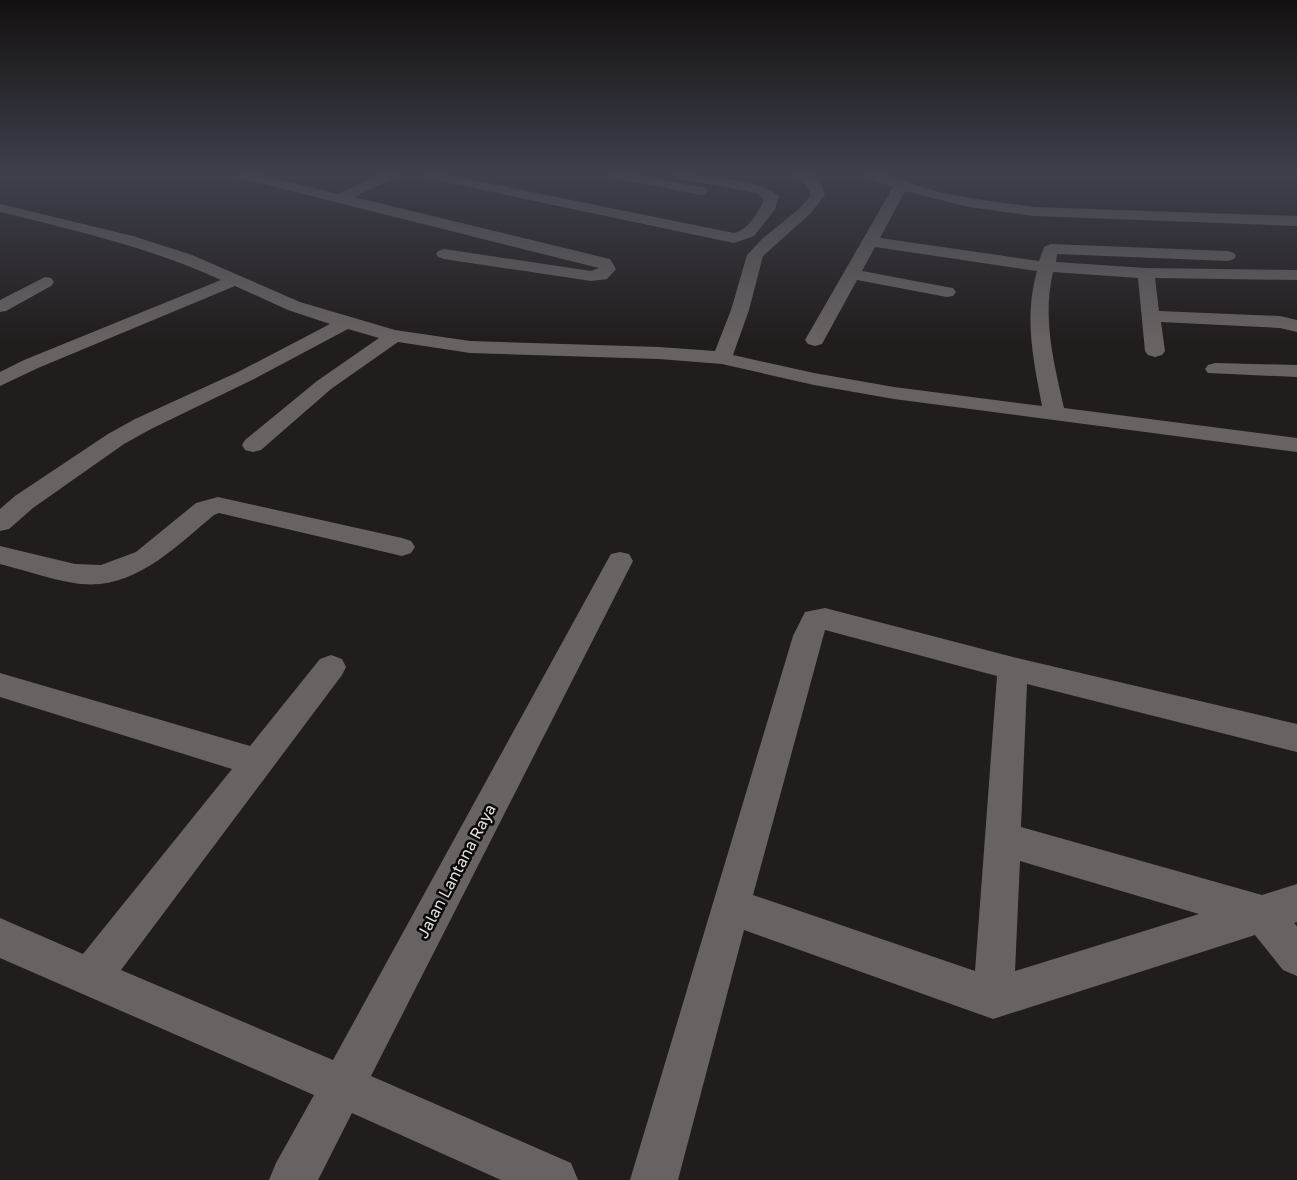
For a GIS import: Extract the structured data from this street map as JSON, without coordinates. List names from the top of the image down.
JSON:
{
  "streets": {
    "street": ["Jalan Lantana Raya"]
  }
}
